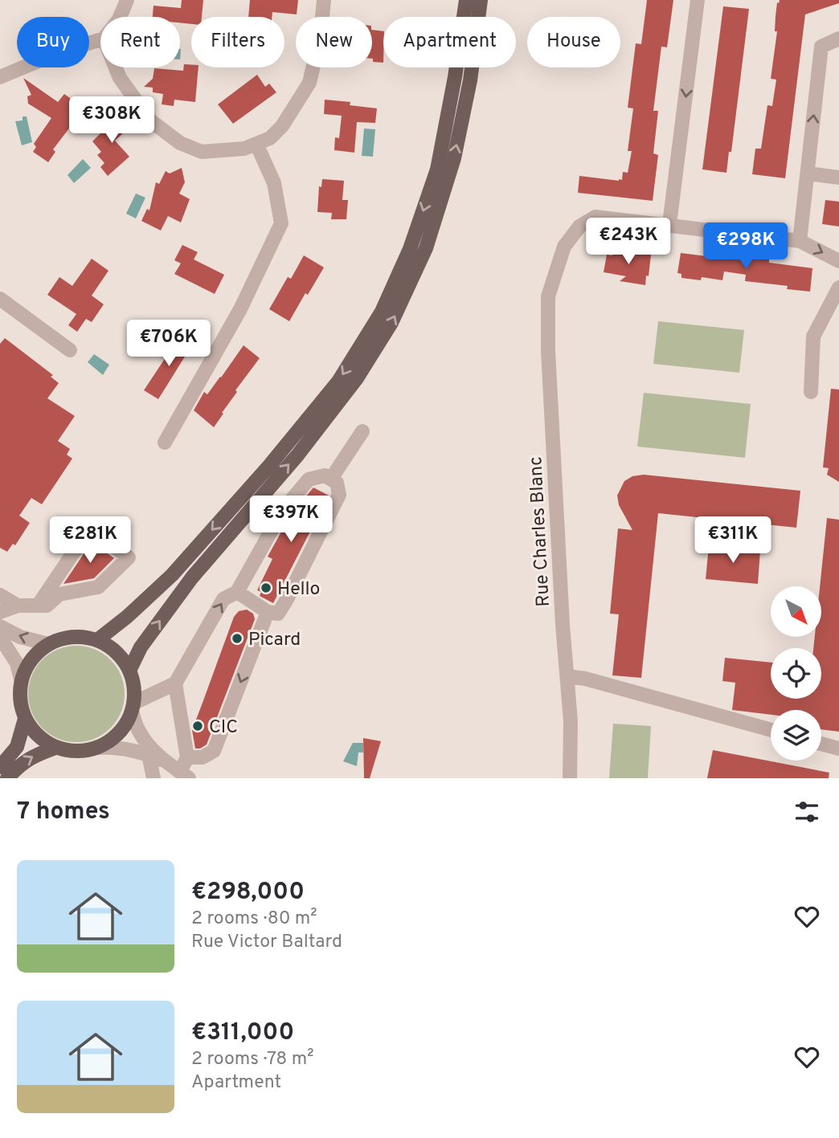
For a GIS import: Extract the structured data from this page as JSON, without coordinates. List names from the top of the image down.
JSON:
{
  "streets": {
    "street": ["Rue Charles Blanc"]
  },
  "places": ["Hello", "Picard", "CIC"],
  "north": "bottom right",
  "page": {
    "chip": [
      "Buy",
      "Rent",
      "Filters",
      "New",
      "Apartment",
      "House"
    ],
    "price": [
      "€308K",
      "€243K",
      "€298K",
      "€706K",
      "€397K",
      "€281K",
      "€311K"
    ],
    "heading": "7 homes",
    "list": [
      {
        "name": "€298,000",
        "note": "2 rooms · 80 m² · Rue Victor Baltard"
      },
      {
        "name": "€311,000",
        "note": "2 rooms · 78 m² · Apartment"
      }
    ]
  }
}
